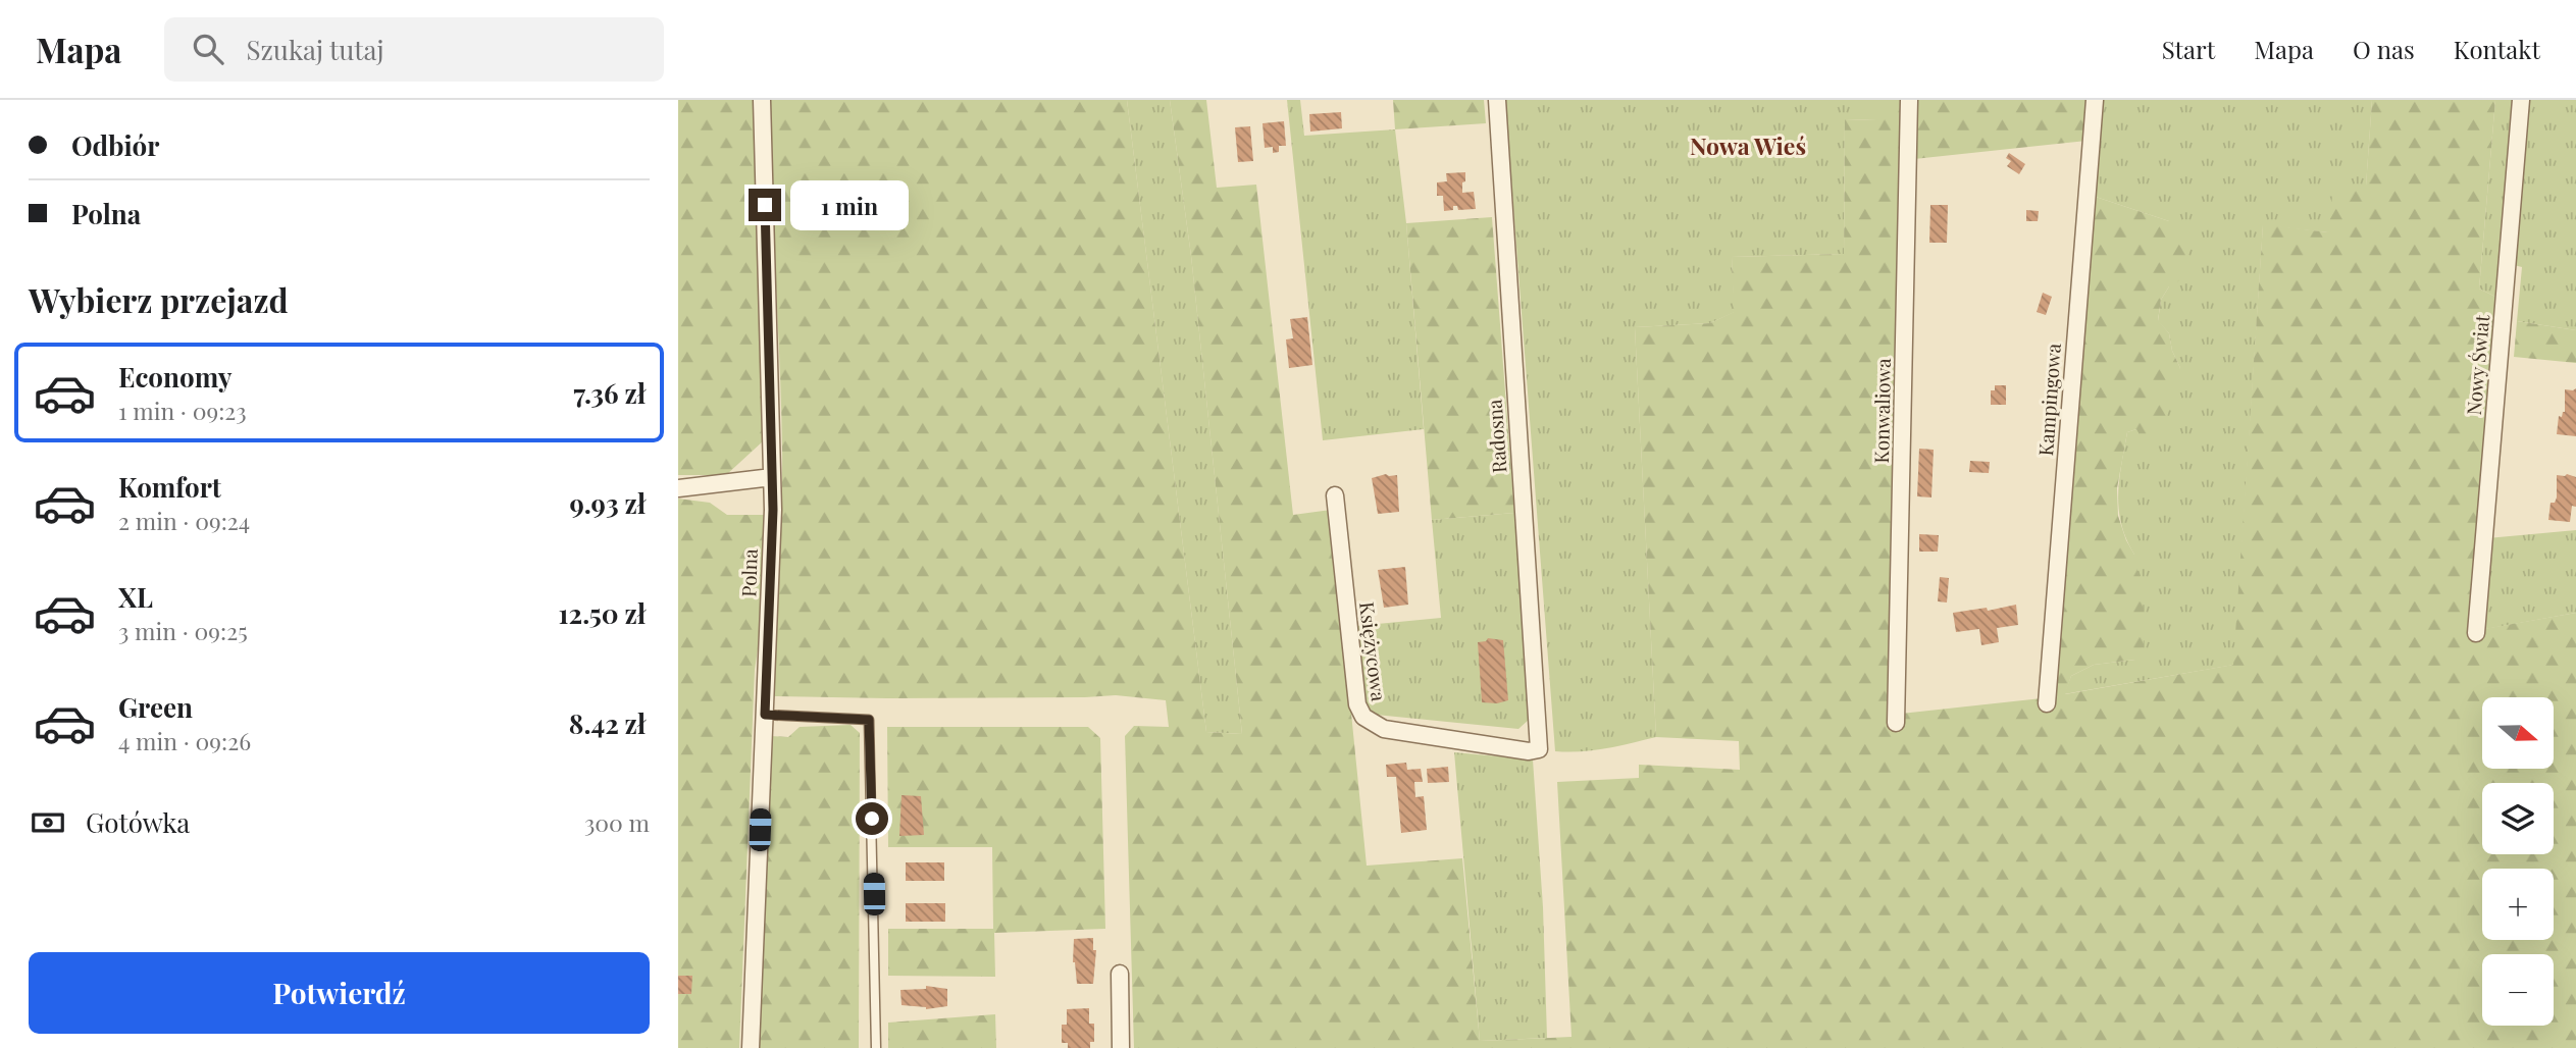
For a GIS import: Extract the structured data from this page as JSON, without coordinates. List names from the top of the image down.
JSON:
{
  "streets": {
    "street": [
      "Nowy Świat",
      "Kampingowa",
      "Konwaliowa",
      "Radosna",
      "Polna",
      "Księżycowa"
    ]
  },
  "crossings": [
    ["Radosna", "Księżycowa"]
  ],
  "districts": ["Nowa Wieś"],
  "north": "right",
  "page": {
    "header": "Mapa",
    "search": "Szukaj tutaj",
    "nav": [
      "Start",
      "Mapa",
      "O nas",
      "Kontakt"
    ],
    "banner": ["Odbiór", "Polna"],
    "bubble": "1 min",
    "heading": "Wybierz przejazd",
    "list": [
      {
        "name": "Economy",
        "note": "1 min · 09:23",
        "value": "7.36 zł"
      },
      {
        "name": "Komfort",
        "note": "2 min · 09:24",
        "value": "9.93 zł"
      },
      {
        "name": "XL",
        "note": "3 min · 09:25",
        "value": "12.50 zł"
      },
      {
        "name": "Green",
        "note": "4 min · 09:26",
        "value": "8.42 zł"
      }
    ],
    "map_buttons": ["+", "−"],
    "pay": ["Gotówka", "300 m"],
    "buttons": "Potwierdź"
  }
}
